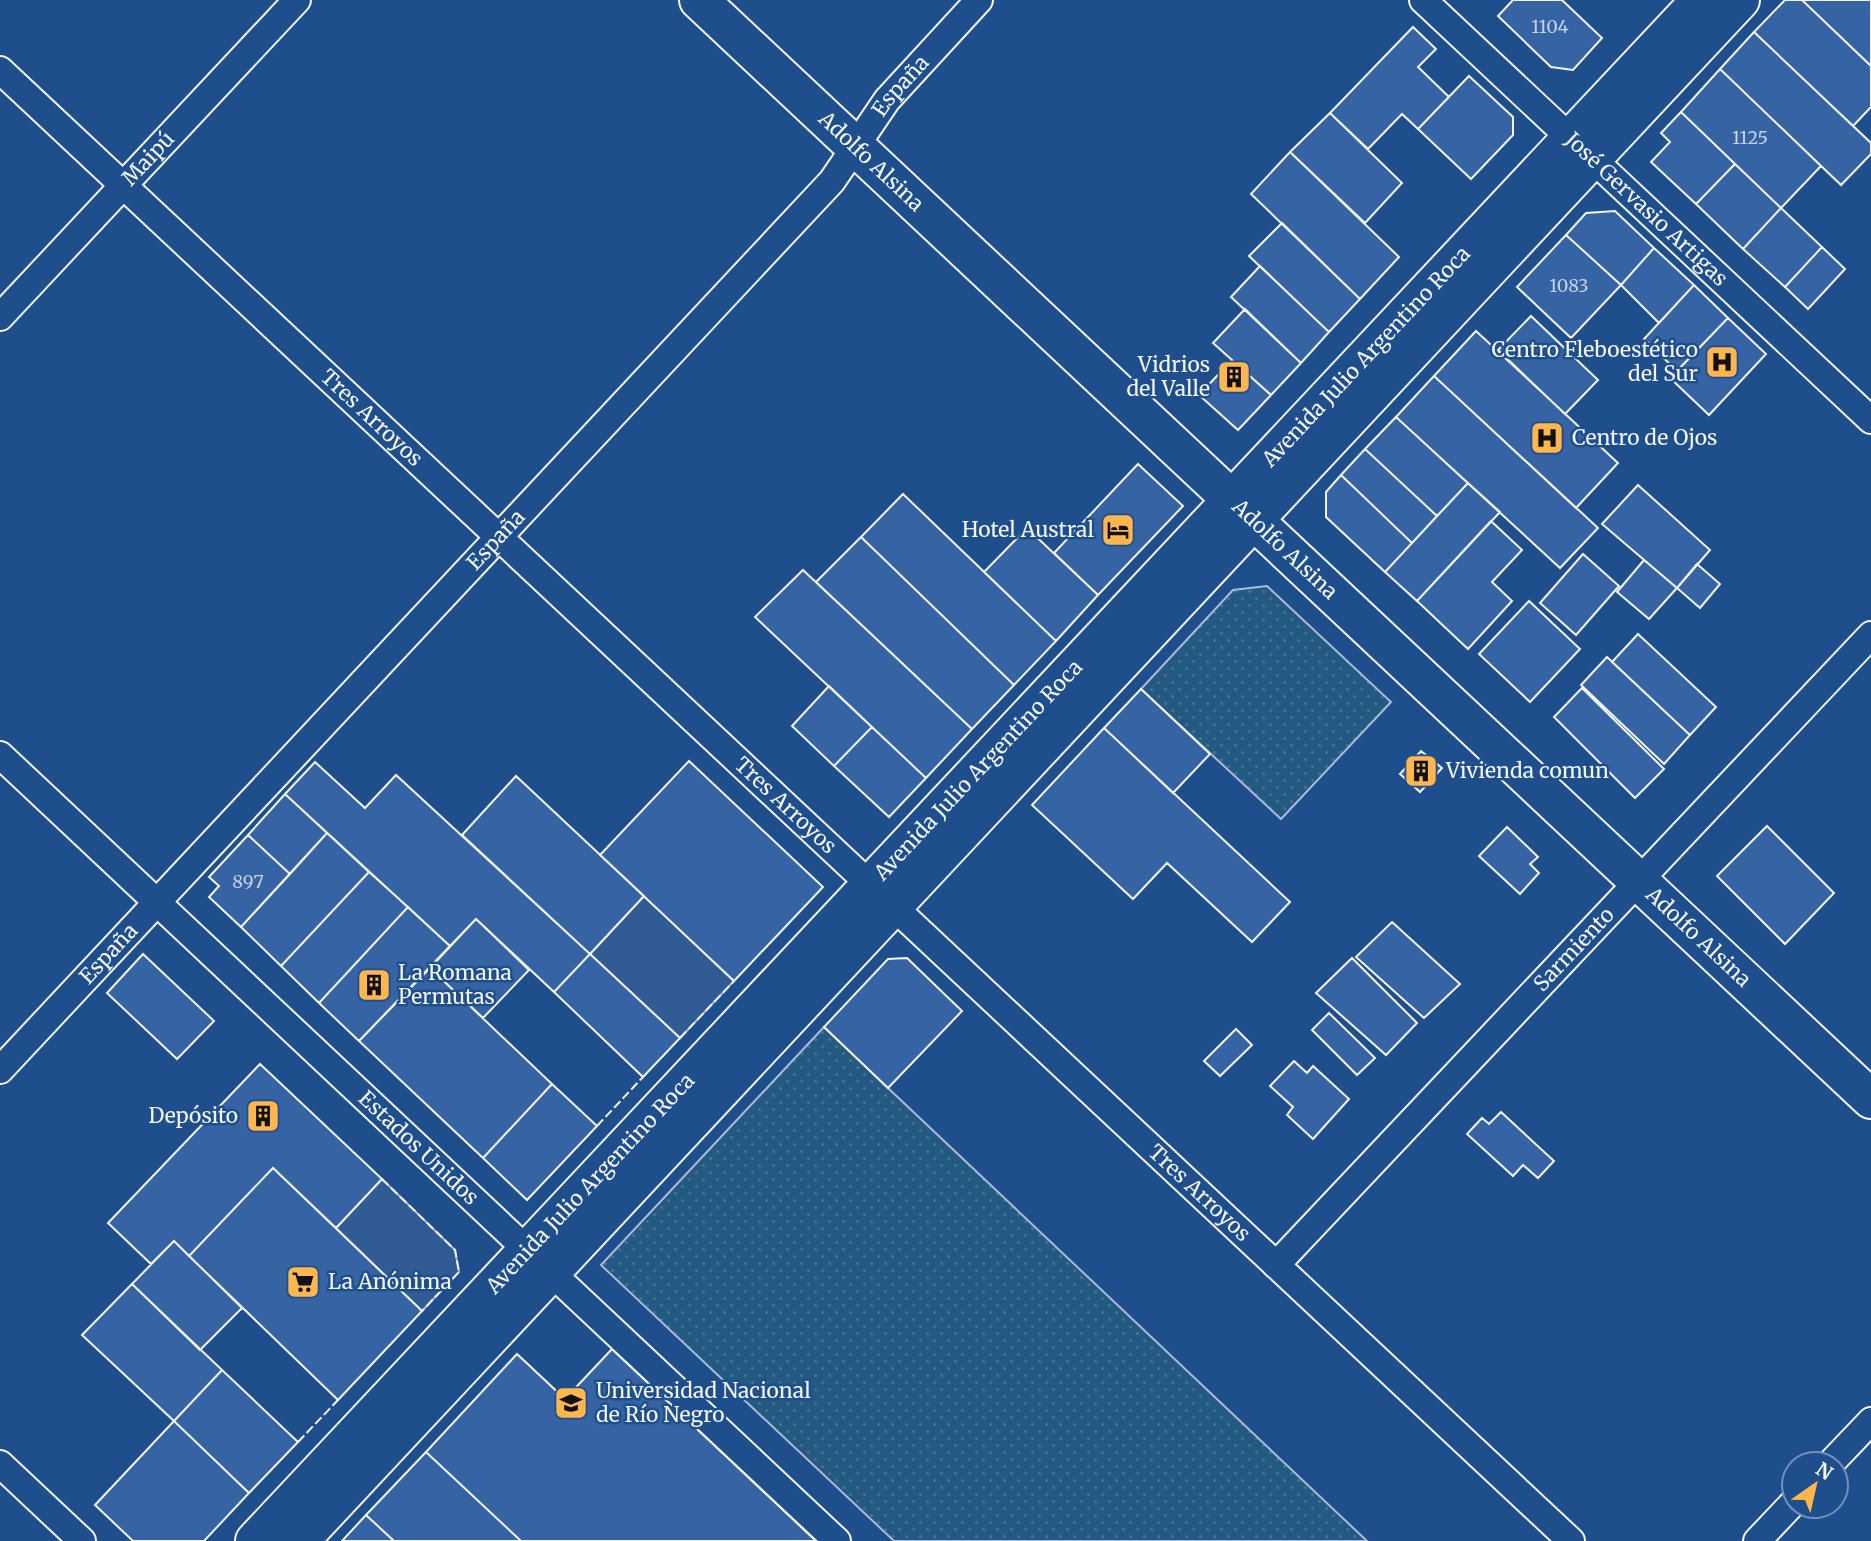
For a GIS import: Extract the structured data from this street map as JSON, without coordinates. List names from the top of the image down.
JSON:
{
  "streets": {
    "main road": ["Adolfo Alsina", "Avenida Julio Argentino Roca"],
    "street": [
      "España",
      "Maipú",
      "José Gervasio Artigas",
      "Tres Arroyos",
      "Sarmiento",
      "Estados Unidos"
    ]
  },
  "crossings": [
    ["España", "Adolfo Alsina"],
    ["España", "Tres Arroyos"],
    ["España", "Estados Unidos"],
    ["Maipú", "Tres Arroyos"],
    ["Adolfo Alsina", "Avenida Julio Argentino Roca"],
    ["Adolfo Alsina", "Sarmiento"],
    ["José Gervasio Artigas", "Avenida Julio Argentino Roca"],
    ["Avenida Julio Argentino Roca", "Tres Arroyos"],
    ["Avenida Julio Argentino Roca", "Estados Unidos"],
    ["Tres Arroyos", "Sarmiento"]
  ],
  "places": {
    "hospital": ["Centro Fleboestético del Sur", "Centro de Ojos"],
    "building": [
      "Vidrios del Valle",
      "Vivienda comun",
      "La Romana Permutas",
      "Depósito"
    ],
    "hotel": ["Hotel Austral"],
    "supermarket": ["La Anónima"],
    "school or university": ["Universidad Nacional de Río Negro"]
  },
  "house_numbers": [
    "1104",
    "1125",
    "1083",
    "897"
  ],
  "north": "top right"
}
